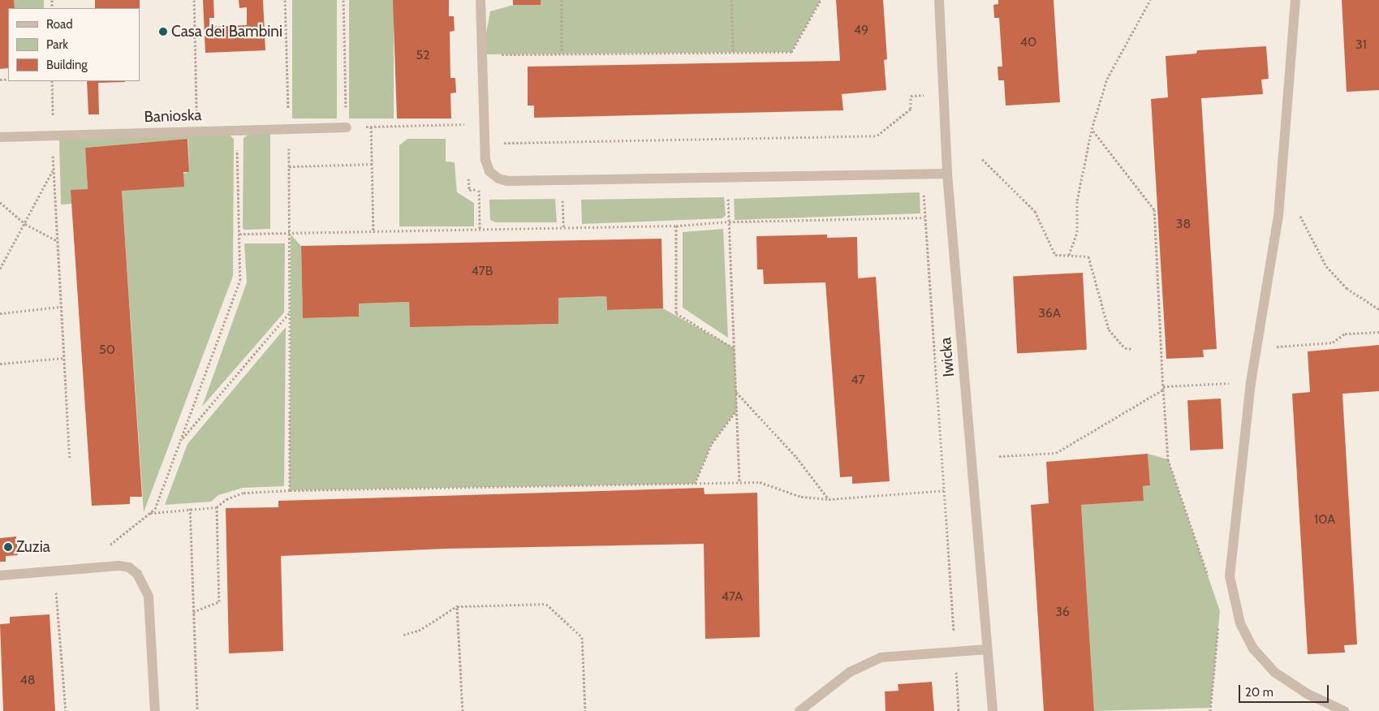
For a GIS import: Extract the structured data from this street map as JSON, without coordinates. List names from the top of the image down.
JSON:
{
  "streets": {
    "street": ["Banioska", "Iwicka"]
  },
  "places": ["Casa dei Bambini", "Zuzia"],
  "house_numbers": [
    "49",
    "40",
    "31",
    "52",
    "38",
    "47B",
    "36A",
    "50",
    "47",
    "10A",
    "47A",
    "36",
    "48"
  ],
  "legend": ["Road", "Park", "Building"],
  "scale_bar": "20 m"
}
